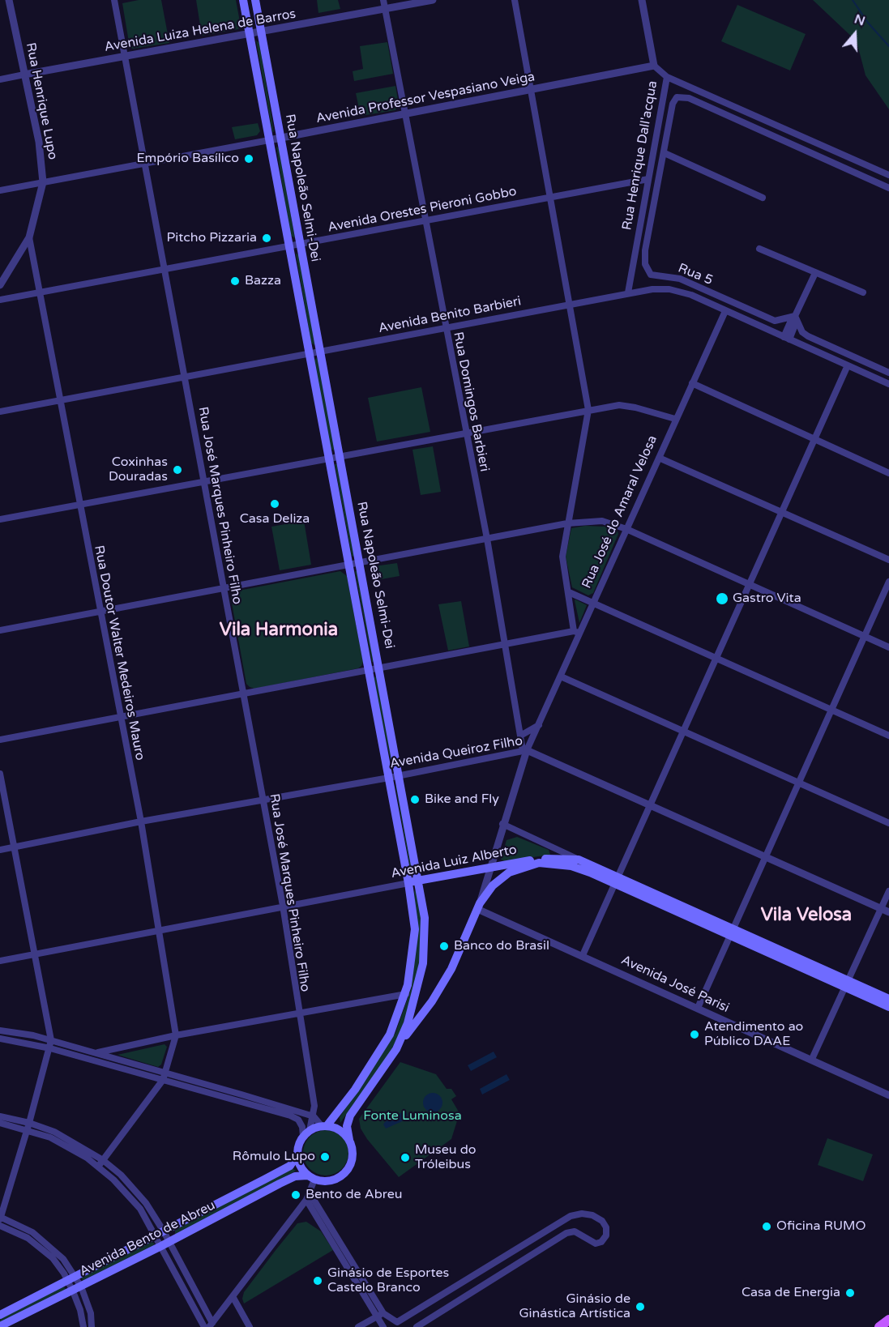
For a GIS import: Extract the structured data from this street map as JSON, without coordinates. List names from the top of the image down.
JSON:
{
  "streets": {
    "main road": [
      "Rua Napoleão Selmi-Dei",
      "Rua José do Amaral Velosa",
      "Avenida Luiz Alberto",
      "Avenida Bento de Abreu"
    ],
    "street": [
      "Avenida Luiza Helena de Barros",
      "Avenida Professor Vespasiano Veiga",
      "Rua Henrique Lupo",
      "Rua Henrique Dall'acqua",
      "Avenida Orestes Pieroni Gobbo",
      "Rua 5",
      "Avenida Benito Barbieri",
      "Rua Domingos Barbieri",
      "Rua José Marques Pinheiro Filho",
      "Rua Doutor Walter Medeiros Mauro",
      "Avenida Queiroz Filho",
      "Avenida José Parisi"
    ]
  },
  "crossings": [
    ["Avenida Luiza Helena de Barros", "Rua Henrique Lupo"],
    ["Avenida Luiza Helena de Barros", "Rua Napoleão Selmi-Dei"],
    ["Avenida Luiza Helena de Barros", "Rua Domingos Barbieri"],
    ["Avenida Luiza Helena de Barros", "Rua José Marques Pinheiro Filho"],
    ["Avenida Professor Vespasiano Veiga", "Rua Henrique Lupo"],
    ["Avenida Professor Vespasiano Veiga", "Rua Henrique Dall'acqua"],
    ["Avenida Professor Vespasiano Veiga", "Rua Napoleão Selmi-Dei"],
    ["Avenida Professor Vespasiano Veiga", "Rua Domingos Barbieri"],
    ["Avenida Professor Vespasiano Veiga", "Rua José Marques Pinheiro Filho"],
    ["Rua Henrique Lupo", "Rua Doutor Walter Medeiros Mauro"],
    ["Rua Henrique Dall'acqua", "Avenida Orestes Pieroni Gobbo"],
    ["Rua Henrique Dall'acqua", "Avenida Benito Barbieri"],
    ["Rua Napoleão Selmi-Dei", "Avenida Orestes Pieroni Gobbo"],
    ["Rua Napoleão Selmi-Dei", "Avenida Benito Barbieri"],
    ["Rua Napoleão Selmi-Dei", "Rua José Marques Pinheiro Filho"],
    ["Rua Napoleão Selmi-Dei", "Rua José do Amaral Velosa"],
    ["Rua Napoleão Selmi-Dei", "Avenida Queiroz Filho"],
    ["Rua Napoleão Selmi-Dei", "Avenida Luiz Alberto"],
    ["Rua Napoleão Selmi-Dei", "Avenida Bento de Abreu"],
    ["Avenida Orestes Pieroni Gobbo", "Rua Domingos Barbieri"],
    ["Avenida Orestes Pieroni Gobbo", "Rua José Marques Pinheiro Filho"],
    ["Avenida Orestes Pieroni Gobbo", "Rua Doutor Walter Medeiros Mauro"],
    ["Avenida Benito Barbieri", "Rua Domingos Barbieri"],
    ["Avenida Benito Barbieri", "Rua José Marques Pinheiro Filho"],
    ["Avenida Benito Barbieri", "Rua José do Amaral Velosa"],
    ["Avenida Benito Barbieri", "Rua Doutor Walter Medeiros Mauro"],
    ["Rua Domingos Barbieri", "Rua José do Amaral Velosa"],
    ["Rua Domingos Barbieri", "Avenida Queiroz Filho"],
    ["Rua José Marques Pinheiro Filho", "Avenida Queiroz Filho"],
    ["Rua José Marques Pinheiro Filho", "Avenida Luiz Alberto"],
    ["Rua José Marques Pinheiro Filho", "Avenida Bento de Abreu"],
    ["Rua José do Amaral Velosa", "Avenida Queiroz Filho"],
    ["Rua José do Amaral Velosa", "Avenida Luiz Alberto"],
    ["Rua José do Amaral Velosa", "Avenida José Parisi"],
    ["Rua Doutor Walter Medeiros Mauro", "Avenida Queiroz Filho"],
    ["Rua Doutor Walter Medeiros Mauro", "Avenida Luiz Alberto"]
  ],
  "districts": ["Vila Harmonia", "Vila Velosa"],
  "parks": ["Fonte Luminosa"],
  "places": [
    "Empório Basílico",
    "Pitcho Pizzaria",
    "Bazza",
    "Coxinhas Douradas",
    "Casa Deliza",
    "Gastro Vita",
    "Bike and Fly",
    "Banco do Brasil",
    "Atendimento ao Público DAAE",
    "Rômulo Lupo",
    "Museu do Tróleibus",
    "Bento de Abreu",
    "Oficina RUMO",
    "Ginásio de Esportes Castelo Branco",
    "Casa de Energia",
    "Ginásio de Ginástica Artística"
  ],
  "north": "top"
}
